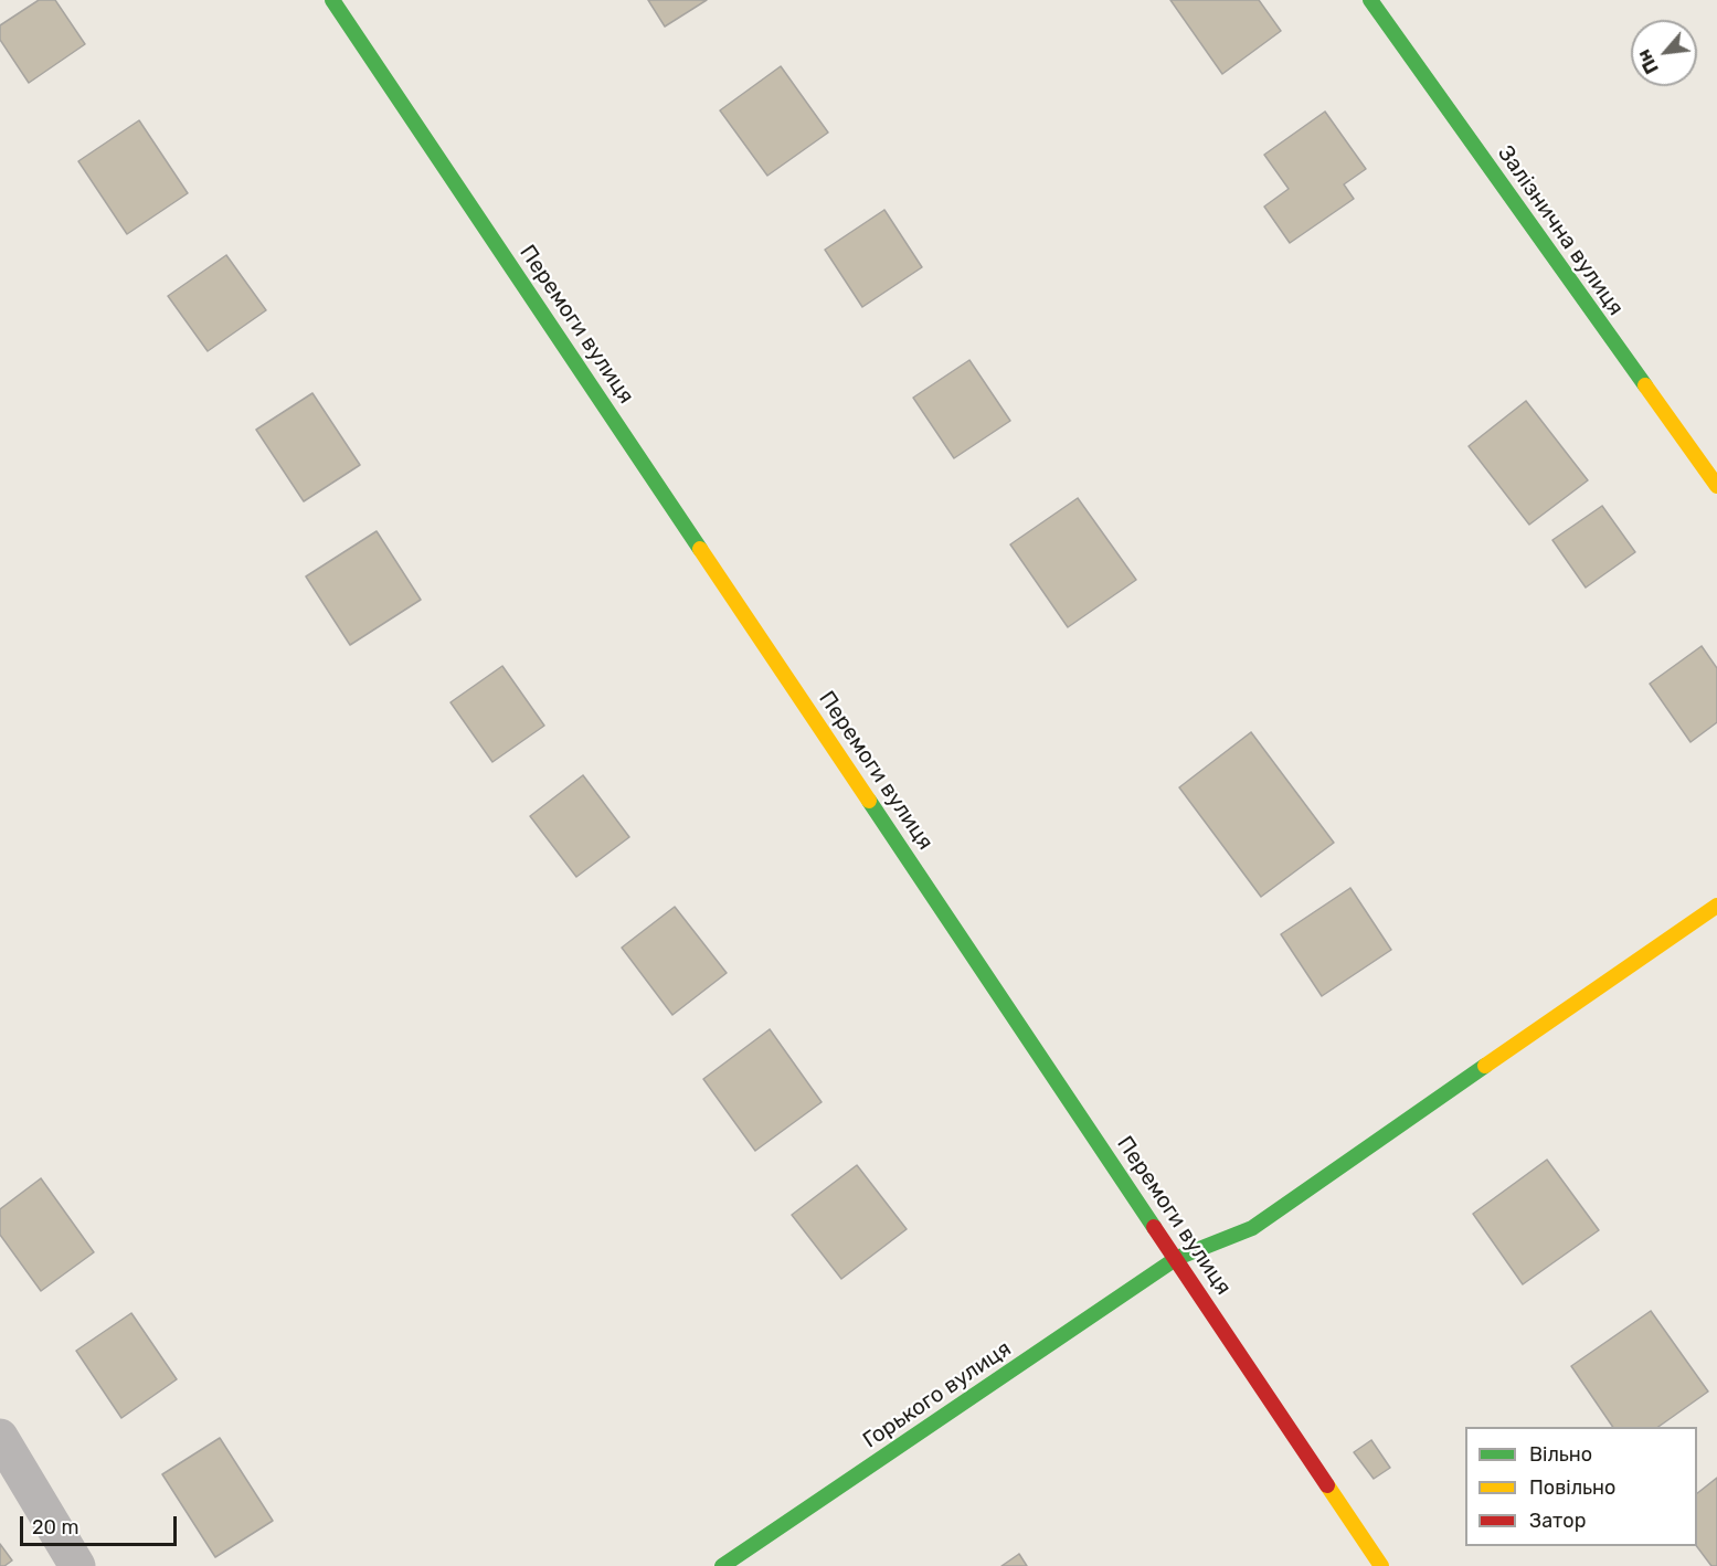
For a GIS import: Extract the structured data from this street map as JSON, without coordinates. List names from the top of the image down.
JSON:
{
  "streets": {
    "street": ["Залізнична вулиця", "Перемоги вулиця", "Горького вулиця"]
  },
  "crossings": [
    ["Перемоги вулиця", "Горького вулиця"]
  ],
  "legend": ["Вільно", "Повільно", "Затор"],
  "scale_bar": "20 m",
  "north": "bottom left"
}
